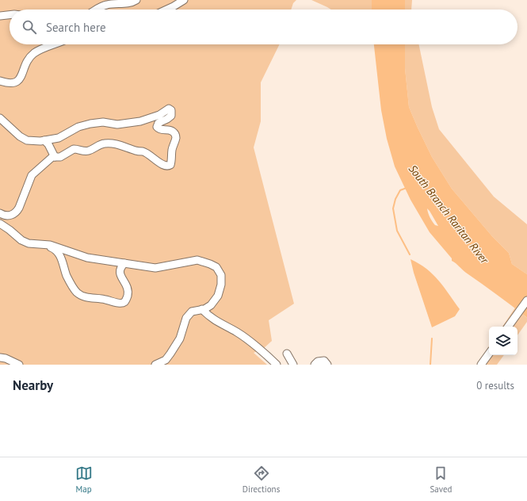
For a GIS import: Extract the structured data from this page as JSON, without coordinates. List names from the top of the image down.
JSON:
{
  "water": ["South Branch Raritan River"],
  "page": {
    "search": "Search here",
    "heading": ["Nearby", "0 results"],
    "nav": ["Map", "Directions", "Saved"]
  }
}
